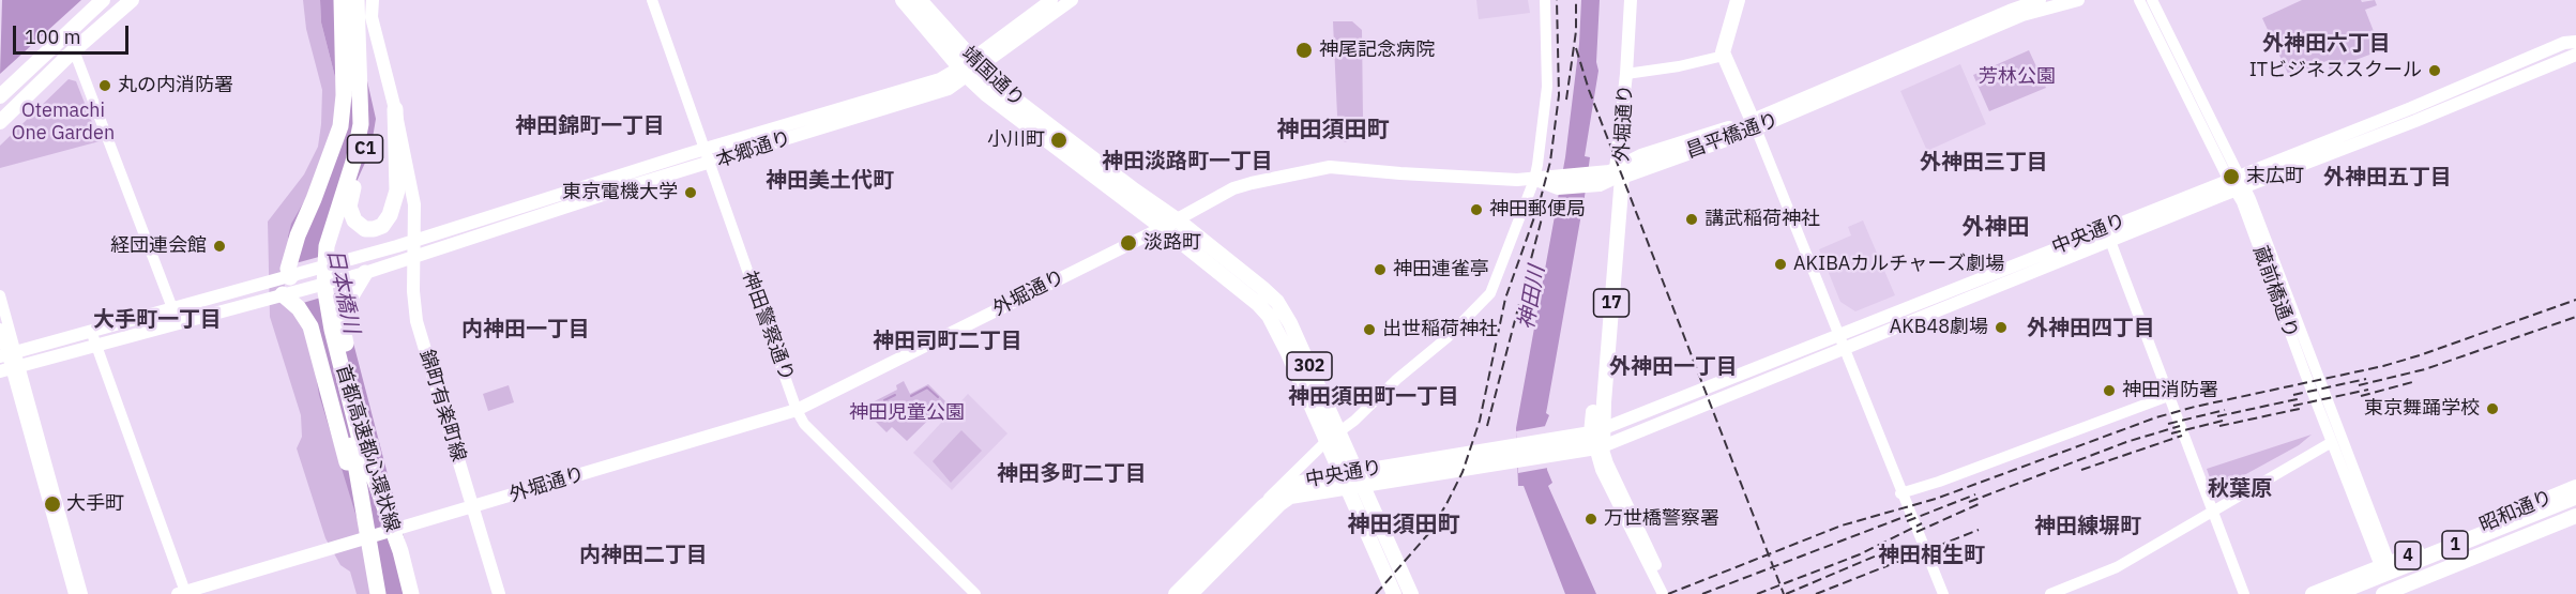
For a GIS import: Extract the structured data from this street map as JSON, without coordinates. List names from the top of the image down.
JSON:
{
  "streets": {
    "highway": ["C1", "首都高速都心環状線", "1"],
    "main road": [
      "靖国通り",
      "外堀通り",
      "昌平橋通り",
      "本郷通り",
      "中央通り",
      "蔵前橋通り",
      "17",
      "302",
      "錦町有楽町線",
      "昭和通り",
      "4"
    ],
    "street": ["神田警察通り"]
  },
  "crossings": [
    ["靖国通り", "外堀通り"],
    ["靖国通り", "本郷通り"],
    ["靖国通り", "中央通り"],
    ["外堀通り", "昌平橋通り"],
    ["外堀通り", "17"],
    ["外堀通り", "神田警察通り"],
    ["外堀通り", "錦町有楽町線"],
    ["昌平橋通り", "17"],
    ["C1", "錦町有楽町線"],
    ["C1", "首都高速都心環状線"],
    ["本郷通り", "神田警察通り"],
    ["本郷通り", "錦町有楽町線"],
    ["中央通り", "蔵前橋通り"],
    ["中央通り", "17"],
    ["蔵前橋通り", "昭和通り"]
  ],
  "districts": [
    "外神田六丁目",
    "神田錦町一丁目",
    "神田須田町",
    "神田淡路町一丁目",
    "外神田三丁目",
    "外神田五丁目",
    "神田美土代町",
    "外神田",
    "大手町一丁目",
    "外神田四丁目",
    "内神田一丁目",
    "神田司町二丁目",
    "外神田一丁目",
    "神田須田町一丁目",
    "神田多町二丁目",
    "秋葉原",
    "神田須田町",
    "神田練塀町",
    "内神田二丁目",
    "神田相生町"
  ],
  "water": ["日本橋川", "神田川"],
  "parks": ["芳林公園", "Otemachi One Garden", "神田児童公園"],
  "places": [
    "神尾記念病院",
    "ITビジネススクール",
    "丸の内消防署",
    "小川町",
    "末広町",
    "東京電機大学",
    "神田郵便局",
    "講武稲荷神社",
    "淡路町",
    "経団連会館",
    "AKIBAカルチャーズ劇場",
    "神田連雀亭",
    "AKB48劇場",
    "出世稲荷神社",
    "神田消防署",
    "東京舞踊学校",
    "大手町",
    "万世橋警察署"
  ],
  "scale_bar": "100 m"
}
